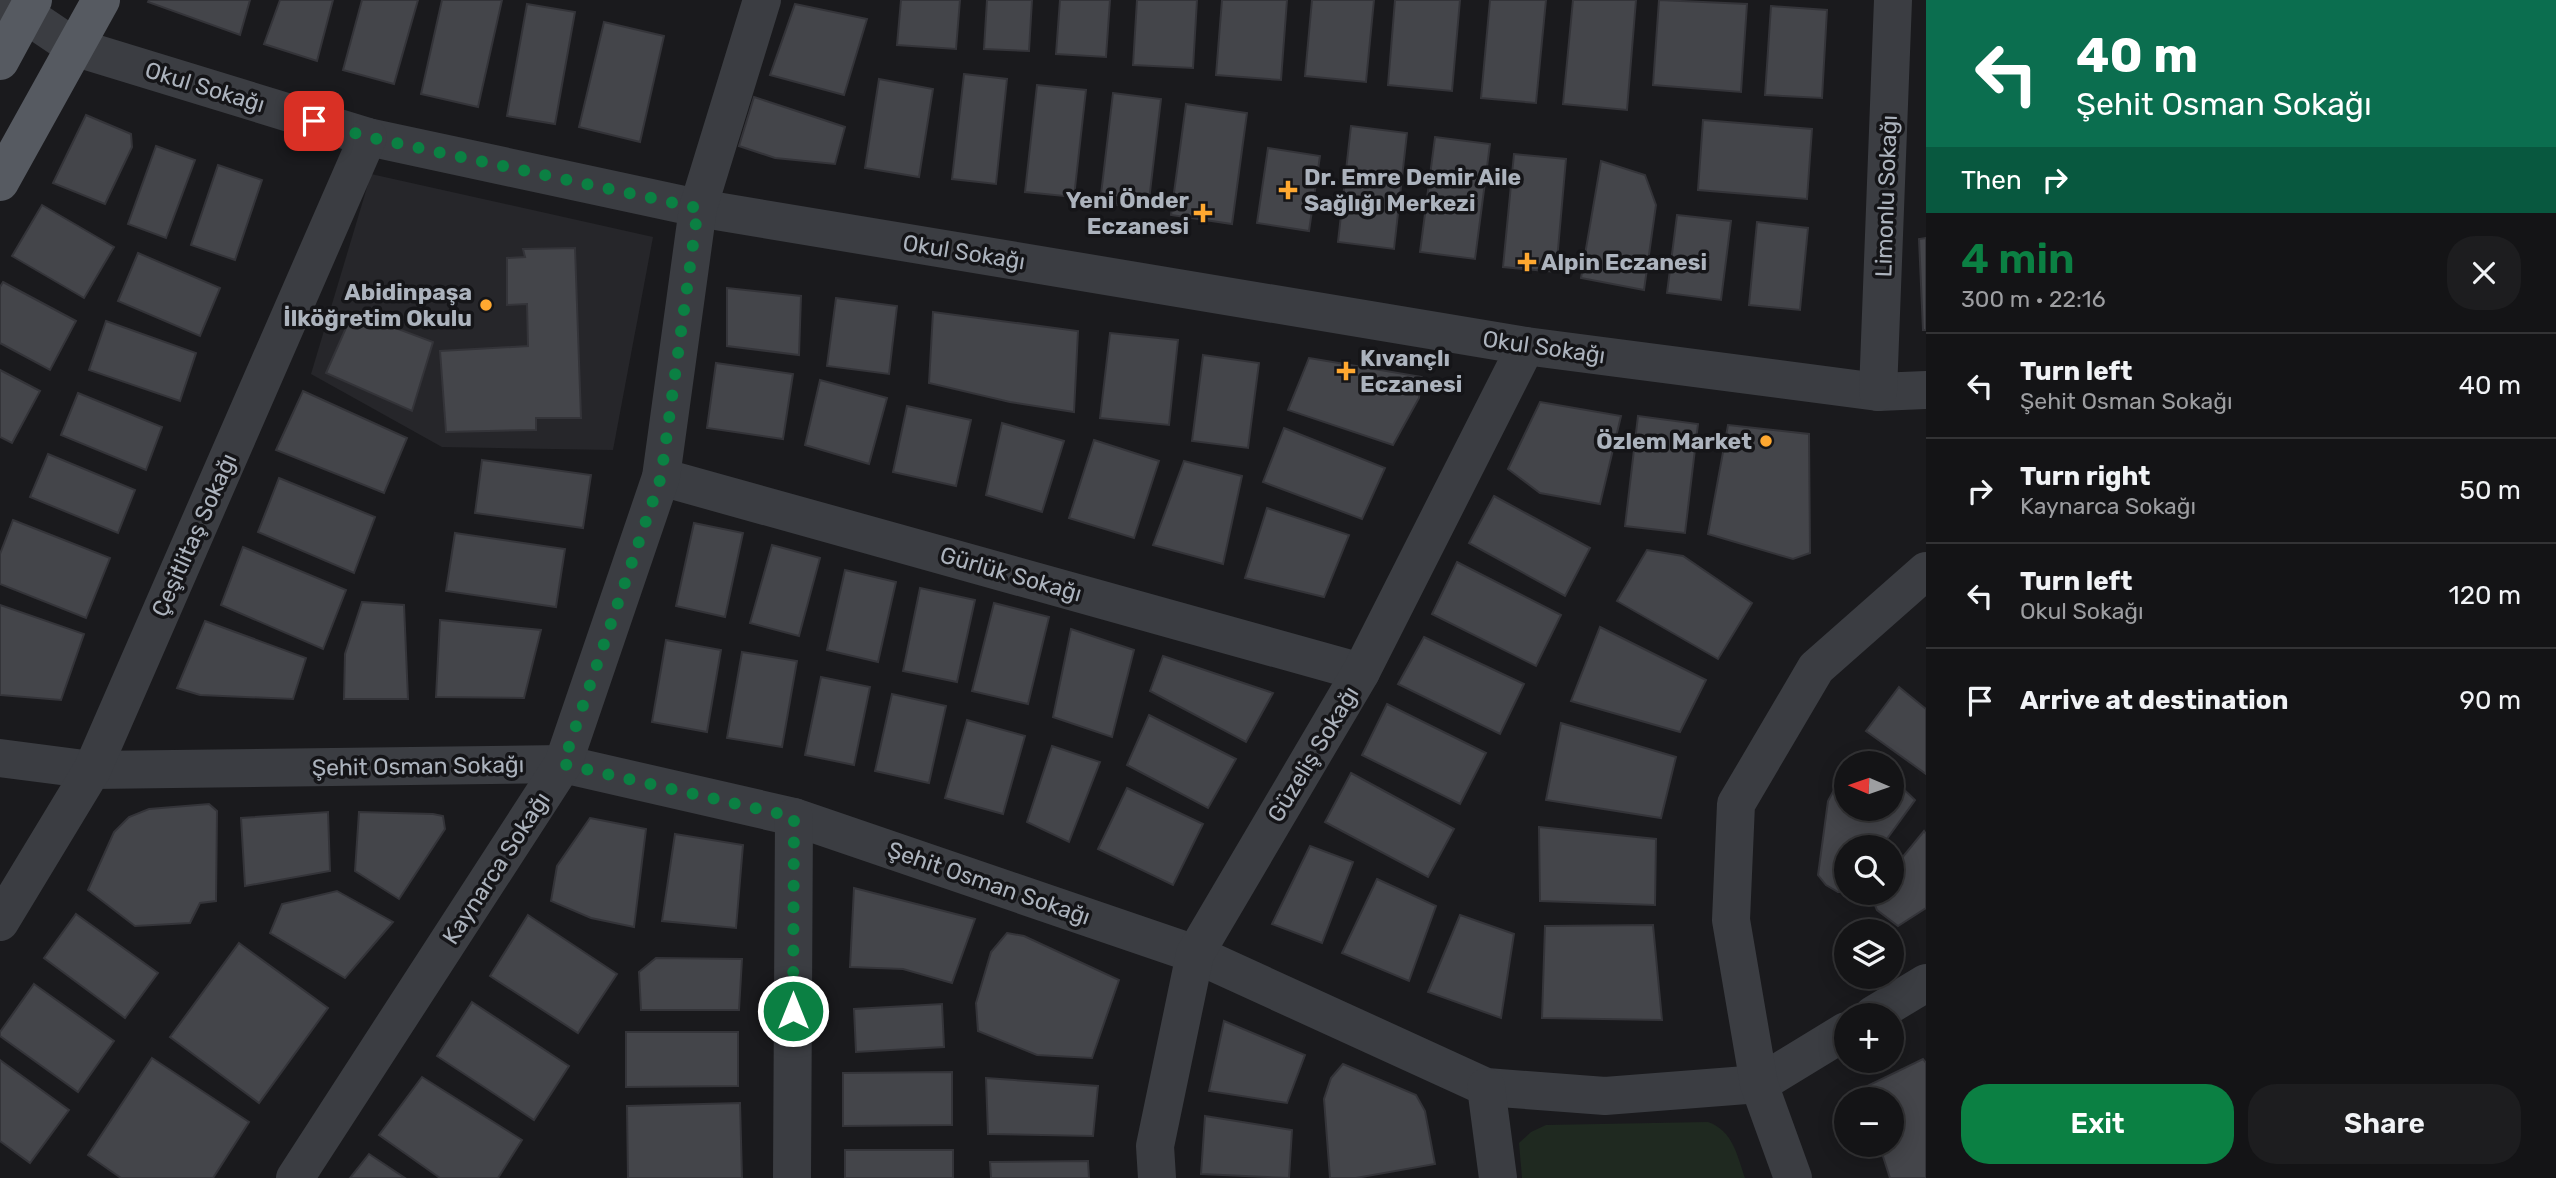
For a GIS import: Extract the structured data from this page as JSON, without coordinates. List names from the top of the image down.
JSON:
{
  "streets": {
    "street": [
      "Okul Sokağı",
      "Limonlu Sokağı",
      "Çeşitlitaş Sokağı",
      "Gürlük Sokağı",
      "Güzeliş Sokağı",
      "Şehit Osman Sokağı",
      "Kaynarca Sokağı"
    ]
  },
  "crossings": [
    ["Okul Sokağı", "Limonlu Sokağı"],
    ["Okul Sokağı", "Çeşitlitaş Sokağı"],
    ["Okul Sokağı", "Güzeliş Sokağı"],
    ["Okul Sokağı", "Kaynarca Sokağı"],
    ["Çeşitlitaş Sokağı", "Şehit Osman Sokağı"],
    ["Gürlük Sokağı", "Güzeliş Sokağı"],
    ["Gürlük Sokağı", "Kaynarca Sokağı"],
    ["Güzeliş Sokağı", "Şehit Osman Sokağı"],
    ["Şehit Osman Sokağı", "Kaynarca Sokağı"]
  ],
  "places": {
    "health": [
      "Dr. Emre Demir Aile Sağlığı Merkezi",
      "Yeni Önder Eczanesi",
      "Alpin Eczanesi",
      "Kıvançlı Eczanesi"
    ],
    "other": ["Abidinpaşa İlköğretim Okulu", "Özlem Market"]
  },
  "north": "left",
  "page": {
    "turn": ["40 m", "Şehit Osman Sokağı"],
    "then": "Then",
    "heading": ["4 min", "300 m · 22:16"],
    "list": [
      {
        "name": "Turn left",
        "note": "Şehit Osman Sokağı",
        "value": "40 m"
      },
      {
        "name": "Turn right",
        "note": "Kaynarca Sokağı",
        "value": "50 m"
      },
      {
        "name": "Turn left",
        "note": "Okul Sokağı",
        "value": "120 m"
      },
      {
        "name": "Arrive at destination",
        "value": "90 m"
      }
    ],
    "map_buttons": ["+", "−"],
    "buttons": ["Exit", "Share"]
  }
}
